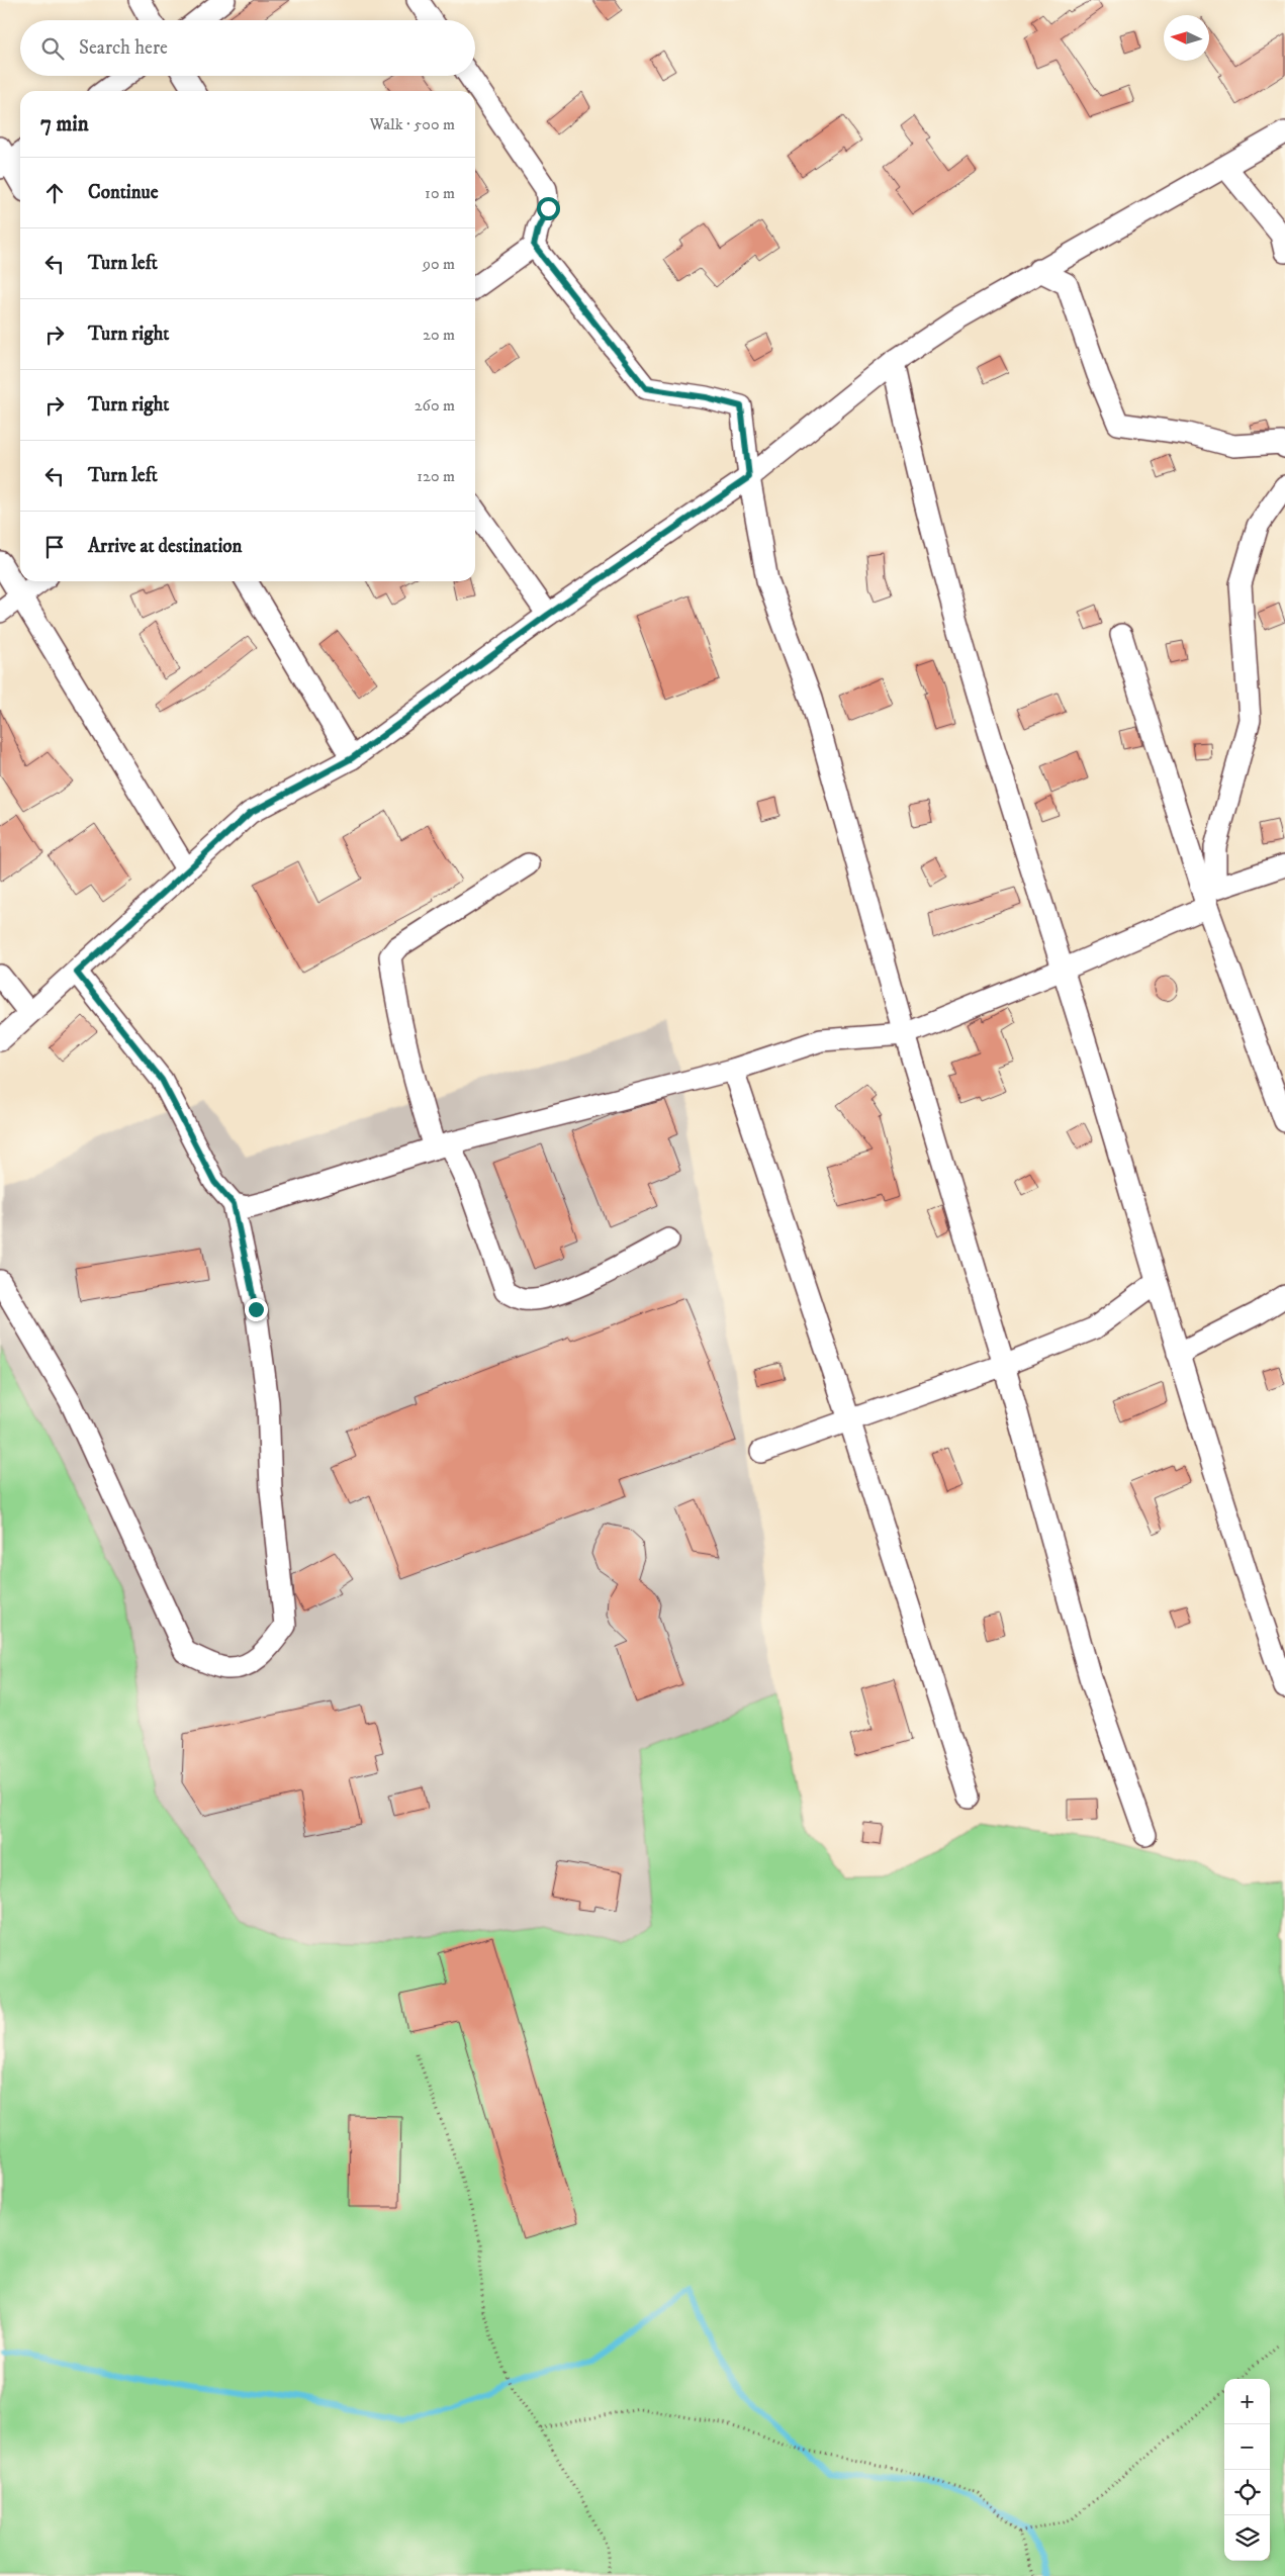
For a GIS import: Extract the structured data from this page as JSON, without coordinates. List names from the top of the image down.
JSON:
{
  "north": "left",
  "page": {
    "search": "Search here",
    "heading": ["7 min", "Walk · 500 m"],
    "list": [
      ["Continue", "10 m"],
      ["Turn left", "90 m"],
      ["Turn right", "20 m"],
      ["Turn right", "260 m"],
      ["Turn left", "120 m"],
      "Arrive at destination"
    ],
    "map_buttons": ["+", "−"]
  }
}
